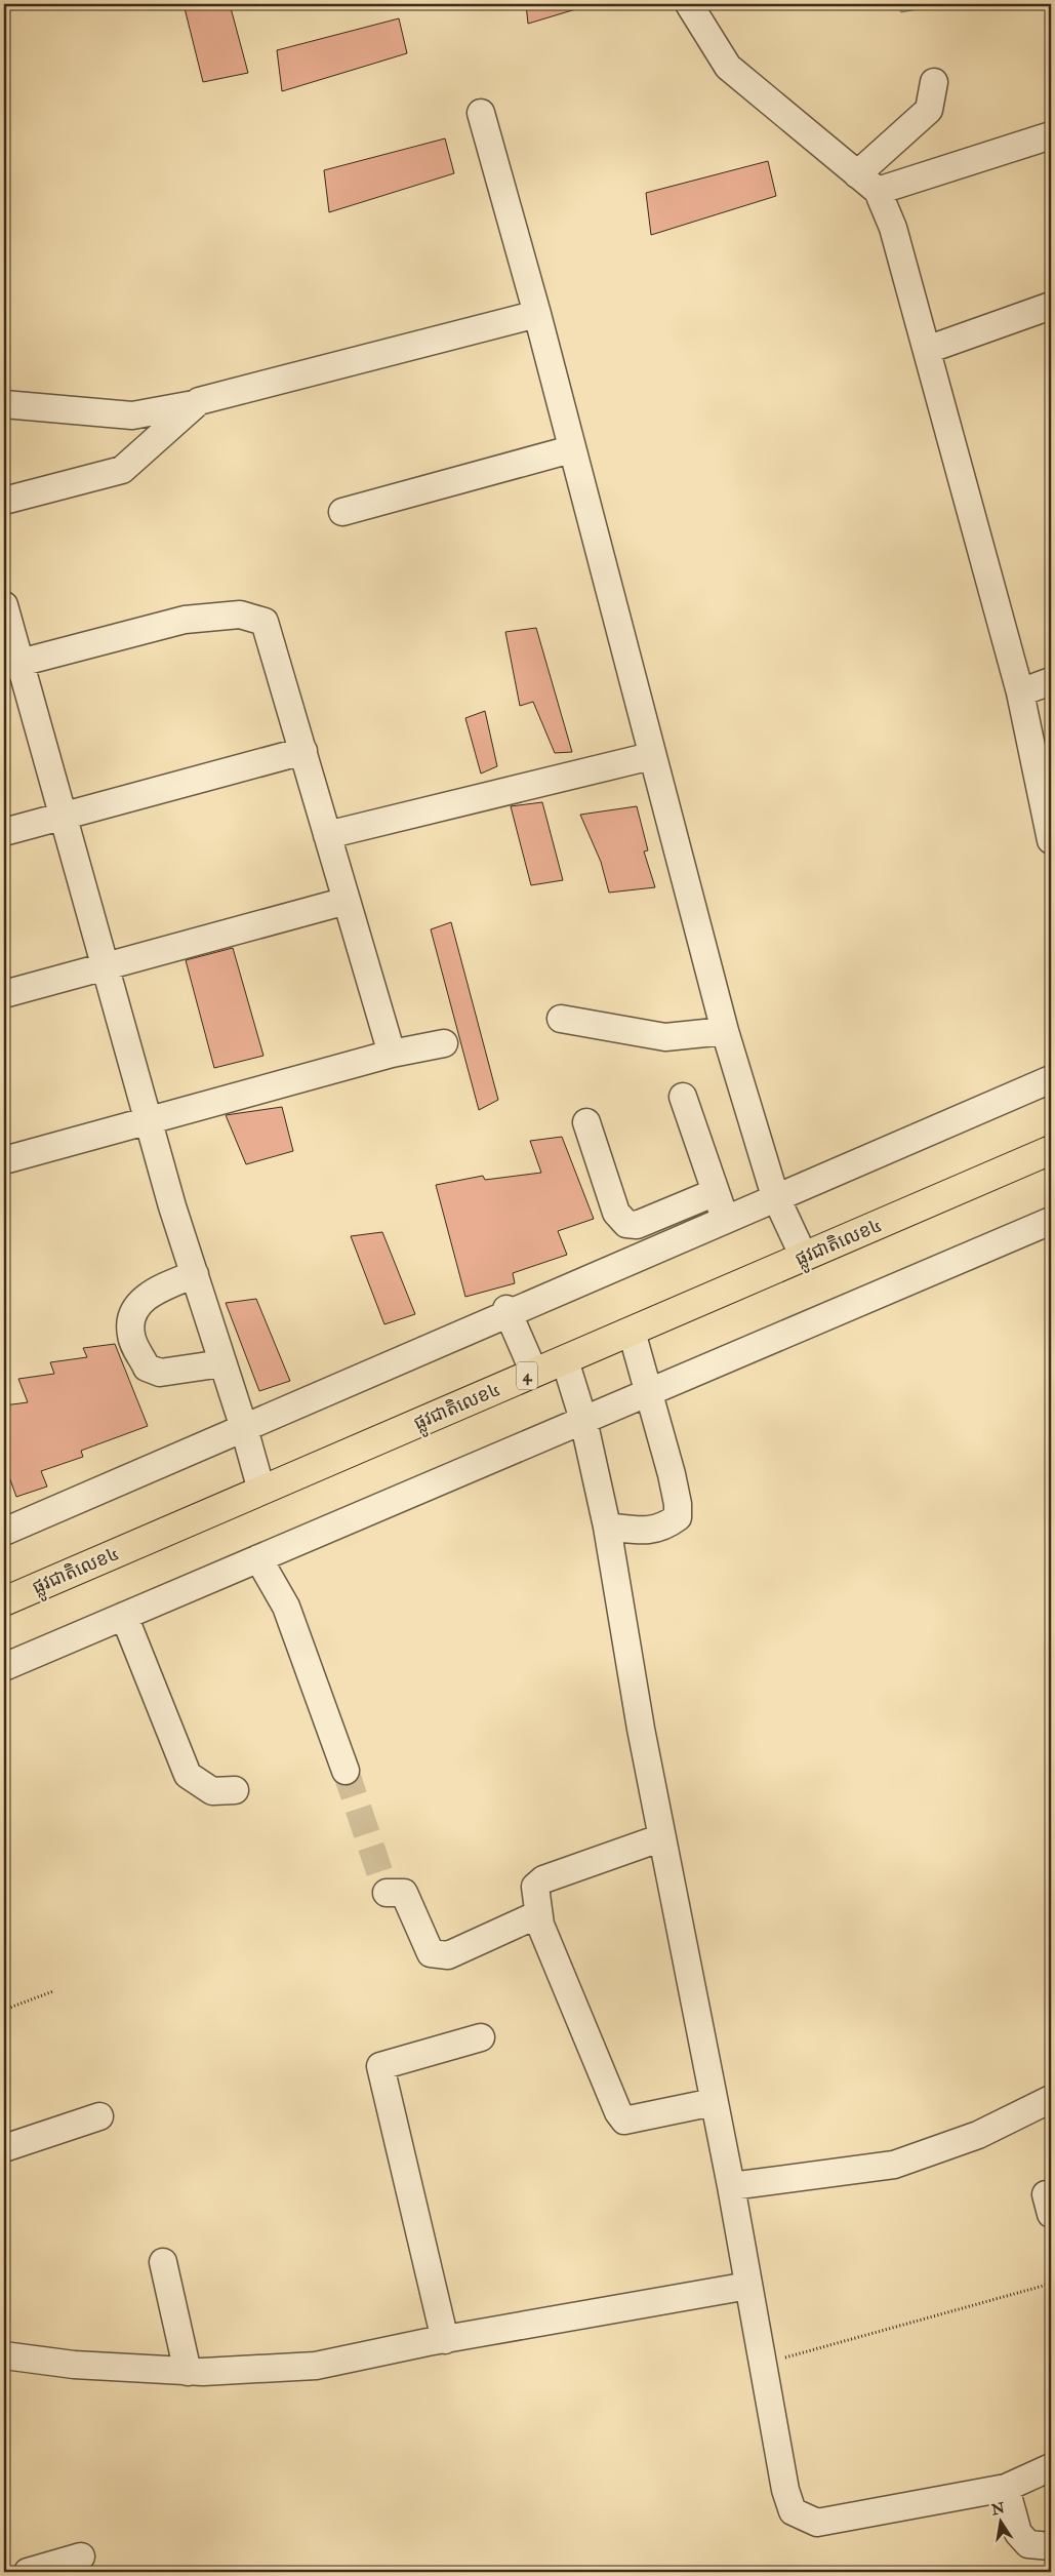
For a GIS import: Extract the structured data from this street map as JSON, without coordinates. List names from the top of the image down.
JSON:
{
  "streets": {
    "highway": ["ផ្លូវជាតិលេខ៤", "4"]
  },
  "north": "top"
}
